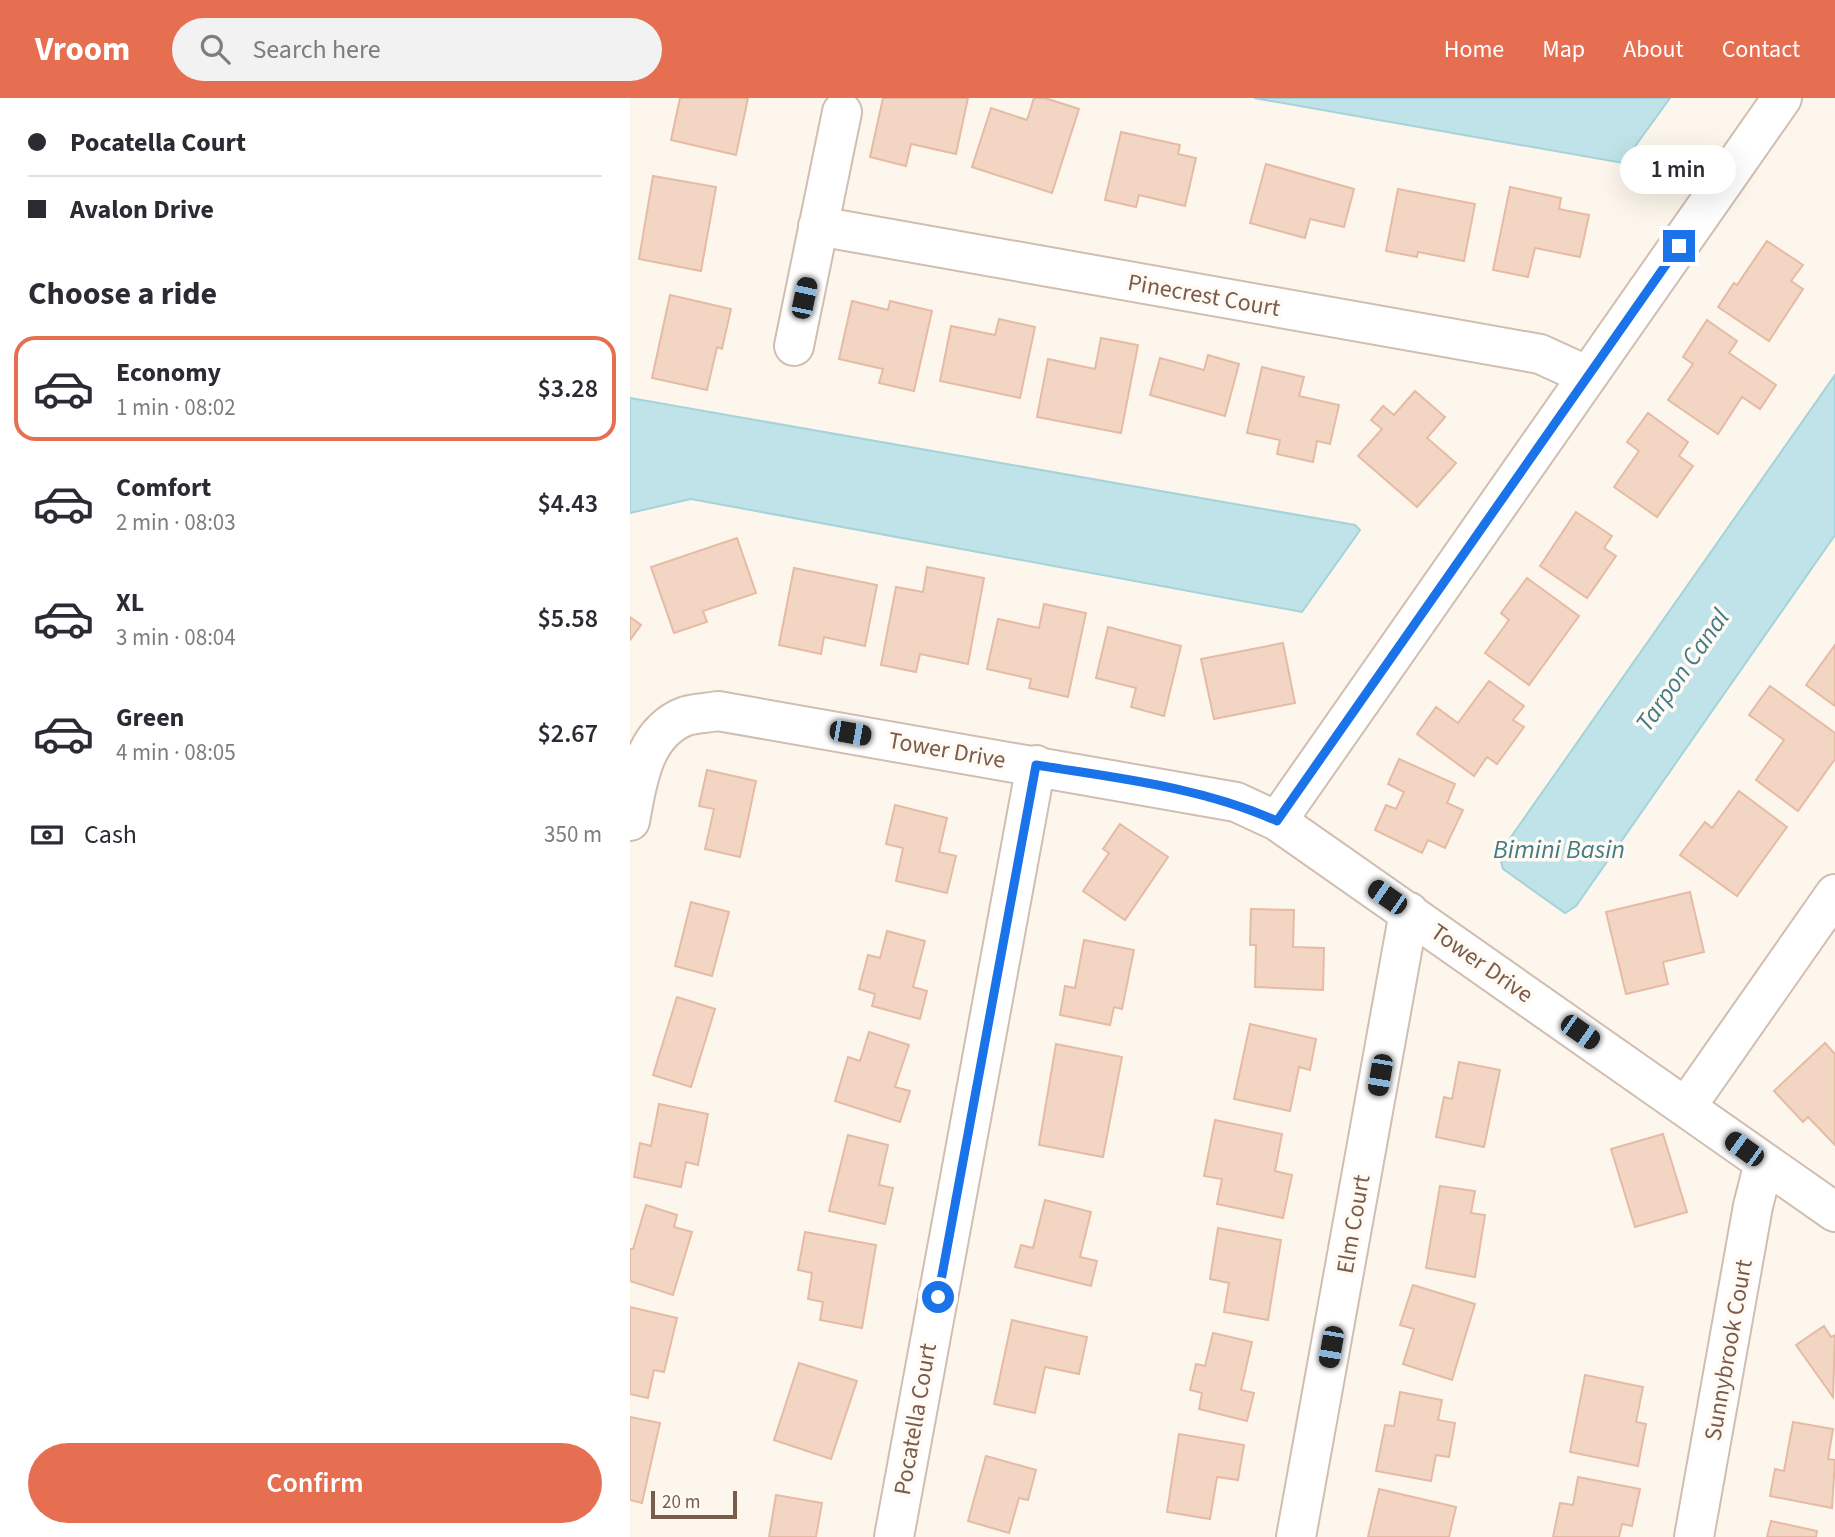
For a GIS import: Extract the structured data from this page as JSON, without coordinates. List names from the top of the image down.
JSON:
{
  "streets": {
    "street": [
      "Pinecrest Court",
      "Tower Drive",
      "Elm Court",
      "Sunnybrook Court",
      "Pocatella Court"
    ]
  },
  "crossings": [
    ["Tower Drive", "Elm Court"],
    ["Tower Drive", "Sunnybrook Court"],
    ["Tower Drive", "Pocatella Court"]
  ],
  "water": ["Tarpon Canal", "Bimini Basin"],
  "scale_bar": "20 m",
  "page": {
    "header": "Vroom",
    "search": "Search here",
    "nav": [
      "Home",
      "Map",
      "About",
      "Contact"
    ],
    "banner": ["Pocatella Court", "Avalon Drive"],
    "bubble": "1 min",
    "heading": "Choose a ride",
    "list": [
      {
        "name": "Economy",
        "note": "1 min · 08:02",
        "value": "$3.28"
      },
      {
        "name": "Comfort",
        "note": "2 min · 08:03",
        "value": "$4.43"
      },
      {
        "name": "XL",
        "note": "3 min · 08:04",
        "value": "$5.58"
      },
      {
        "name": "Green",
        "note": "4 min · 08:05",
        "value": "$2.67"
      }
    ],
    "pay": ["Cash", "350 m"],
    "buttons": "Confirm",
    "scale": "20 m"
  }
}
